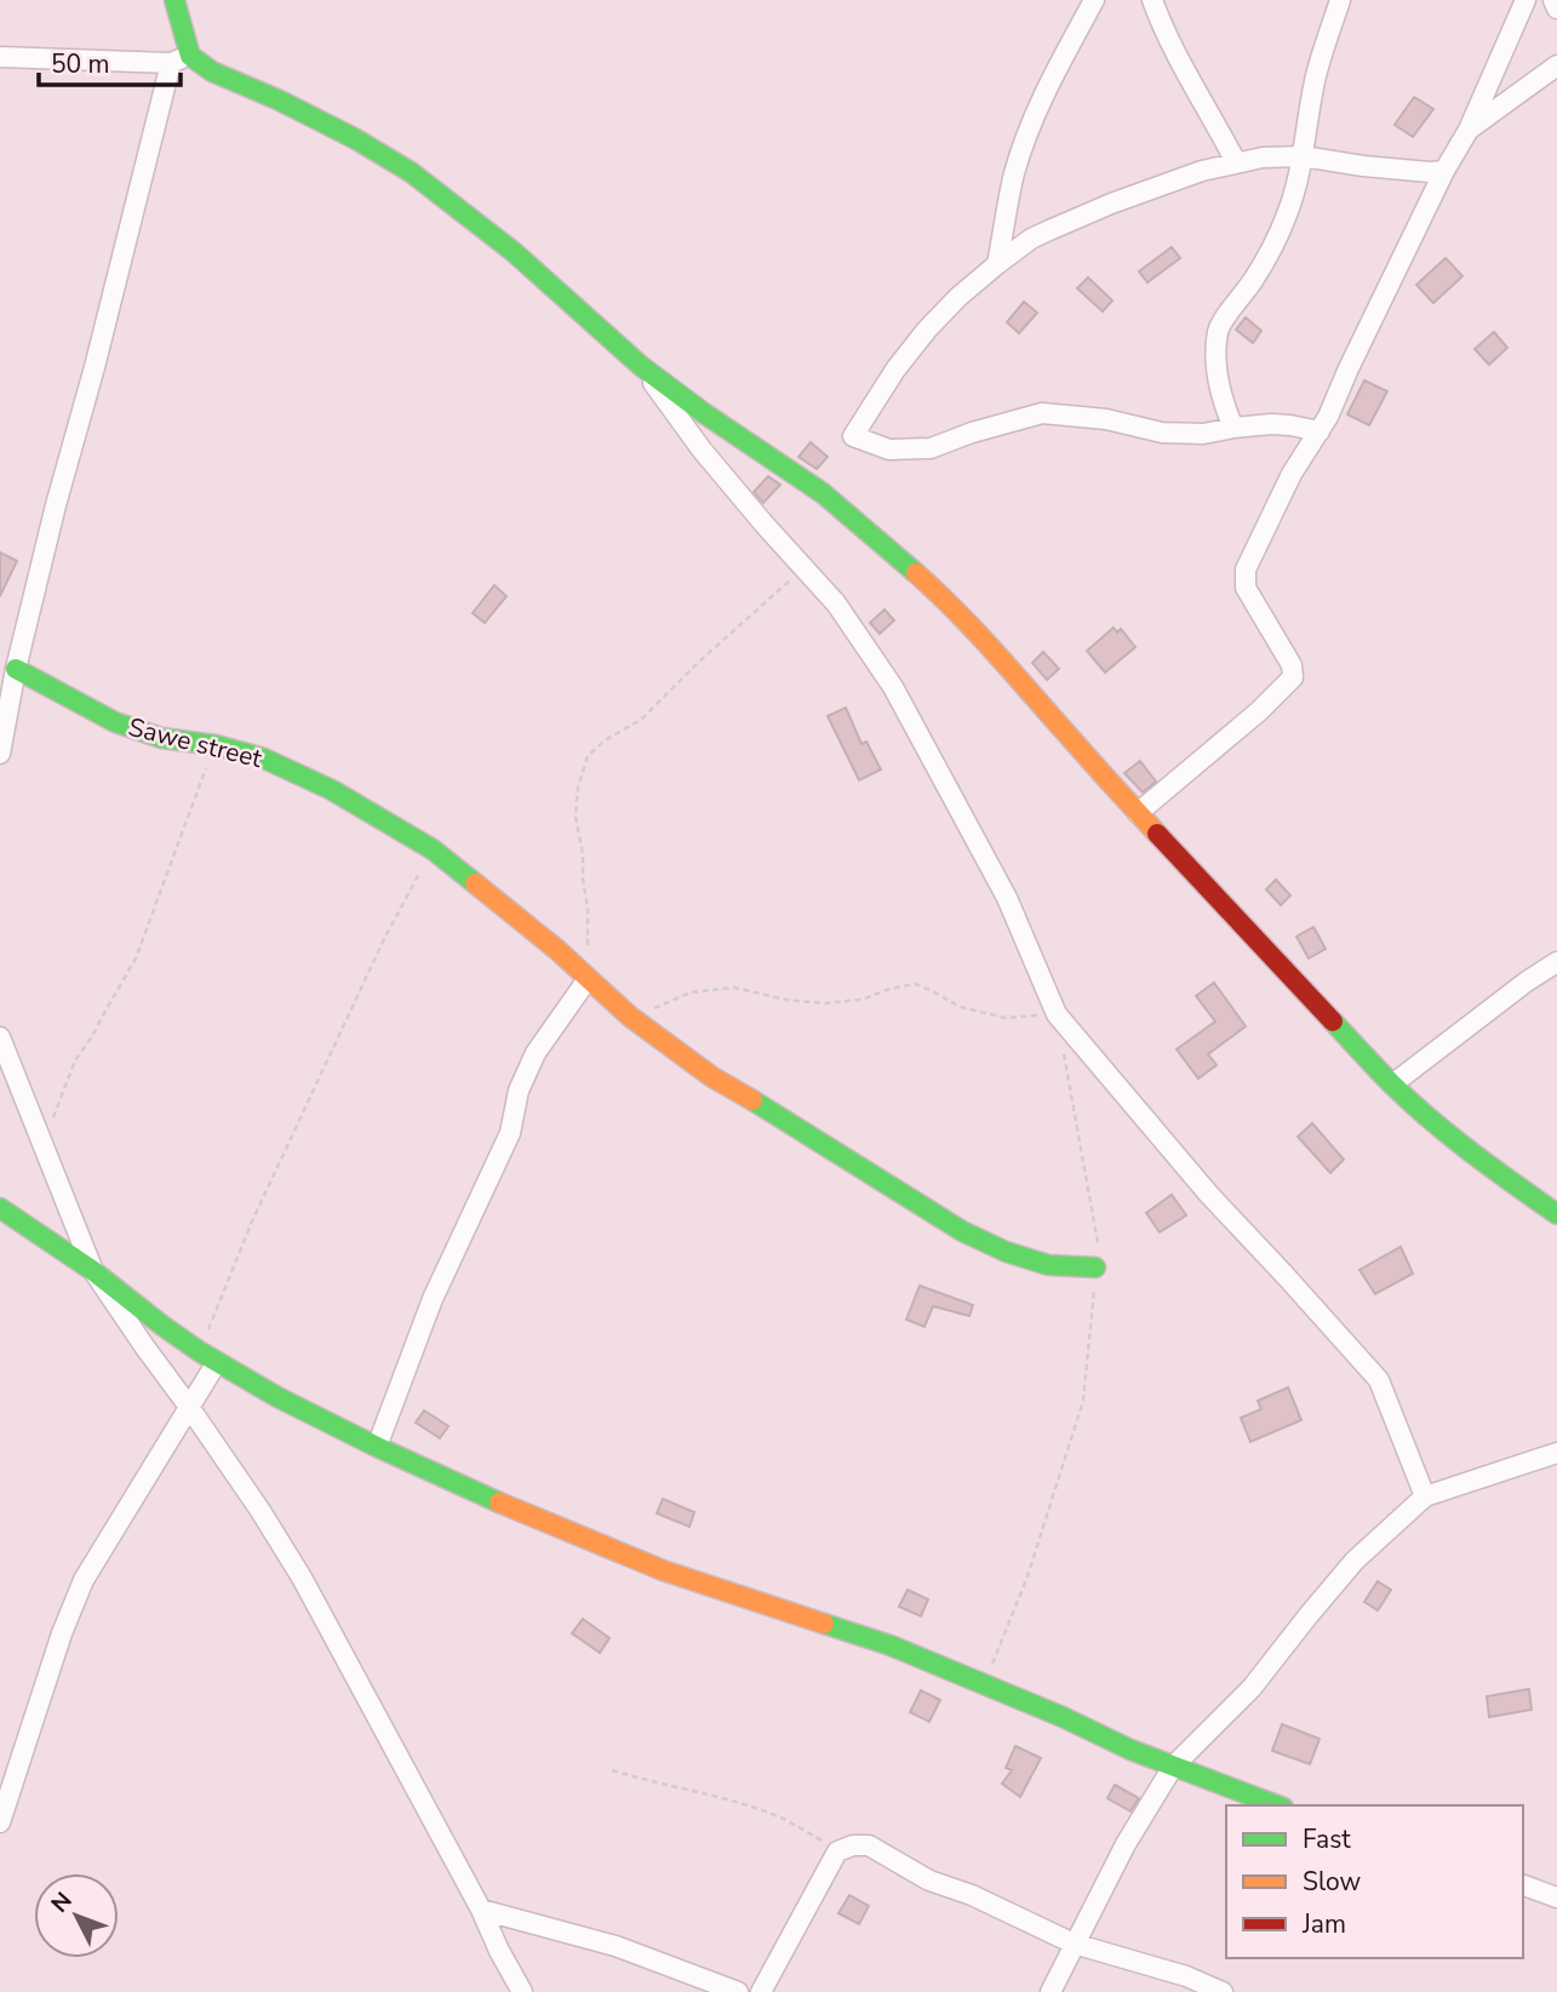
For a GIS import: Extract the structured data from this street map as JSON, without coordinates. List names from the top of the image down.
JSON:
{
  "streets": {
    "street": ["Sawe street"]
  },
  "legend": ["Fast", "Slow", "Jam"],
  "scale_bar": "50 m",
  "north": "top left"
}
